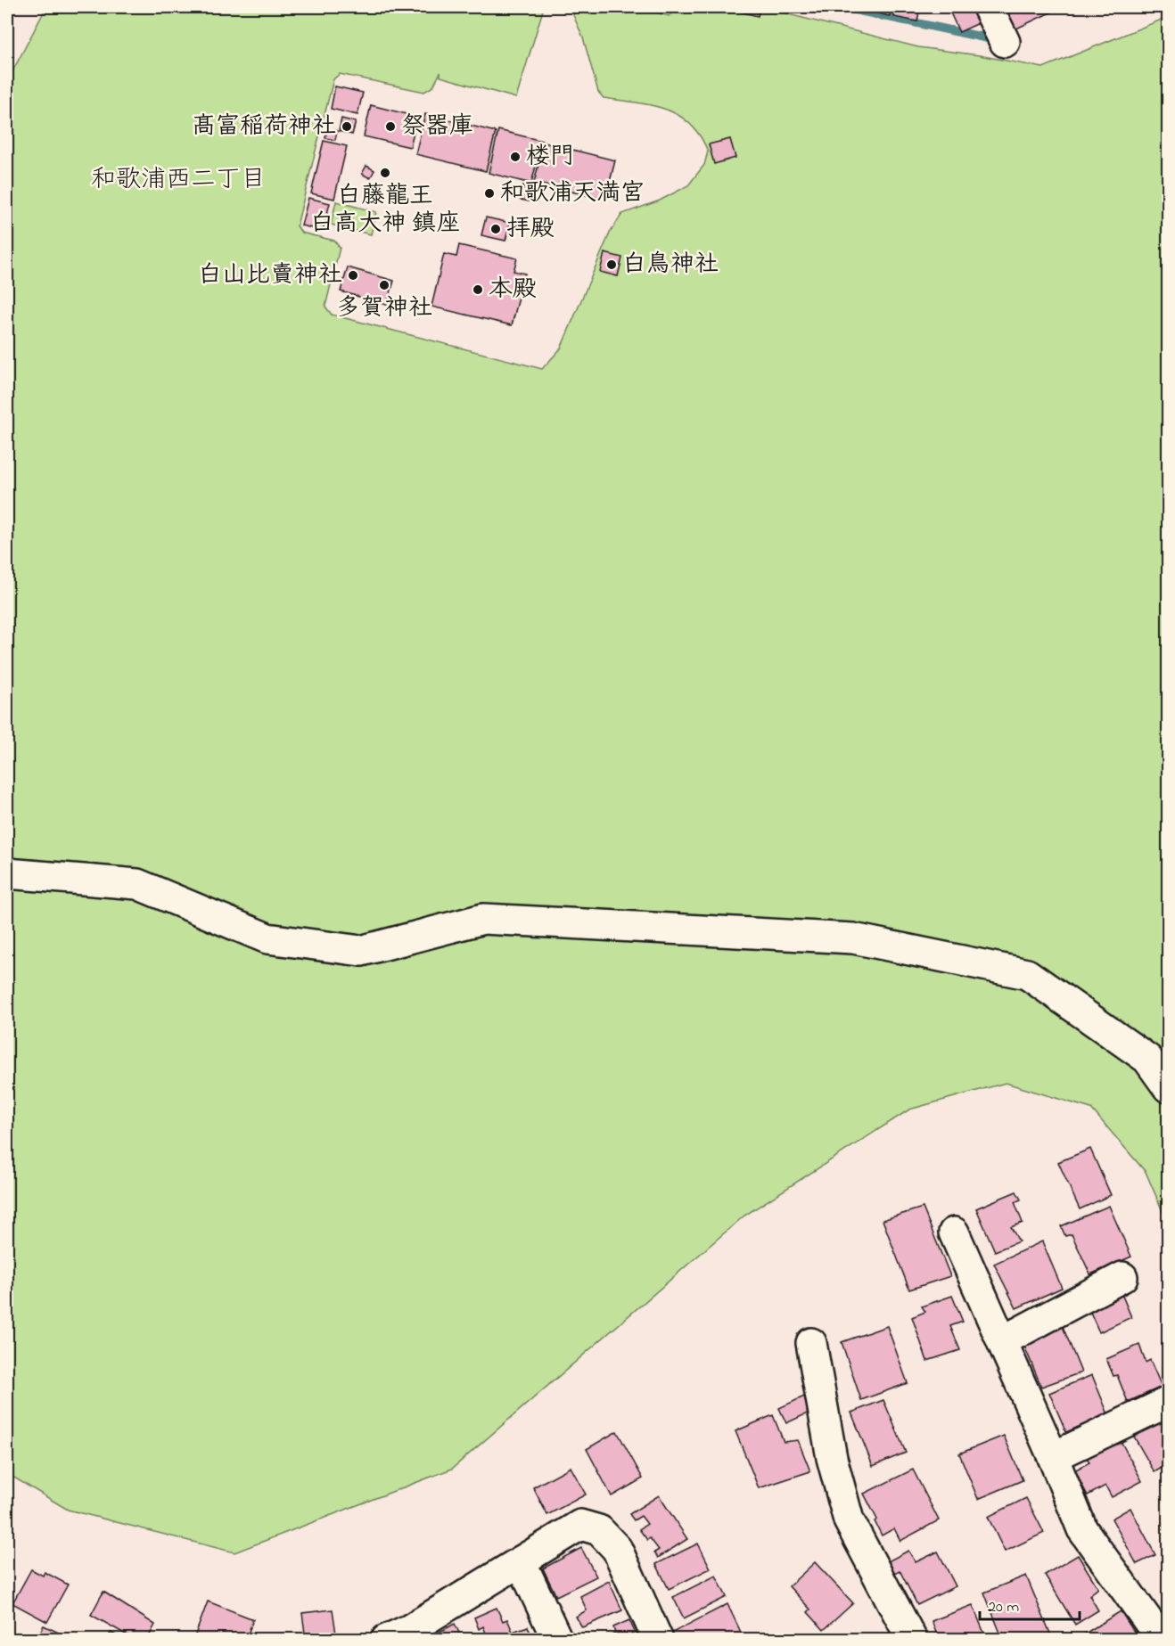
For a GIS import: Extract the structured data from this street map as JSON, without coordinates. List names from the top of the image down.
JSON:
{
  "districts": ["和歌浦西二丁目"],
  "places": [
    "髙富稲荷神社",
    "祭器庫",
    "楼門",
    "白藤龍王 白高大神 鎮座",
    "和歌浦天満宮",
    "拝殿",
    "白鳥神社",
    "白山比賣神社",
    "多賀神社",
    "本殿"
  ],
  "scale_bar": "20 m"
}
